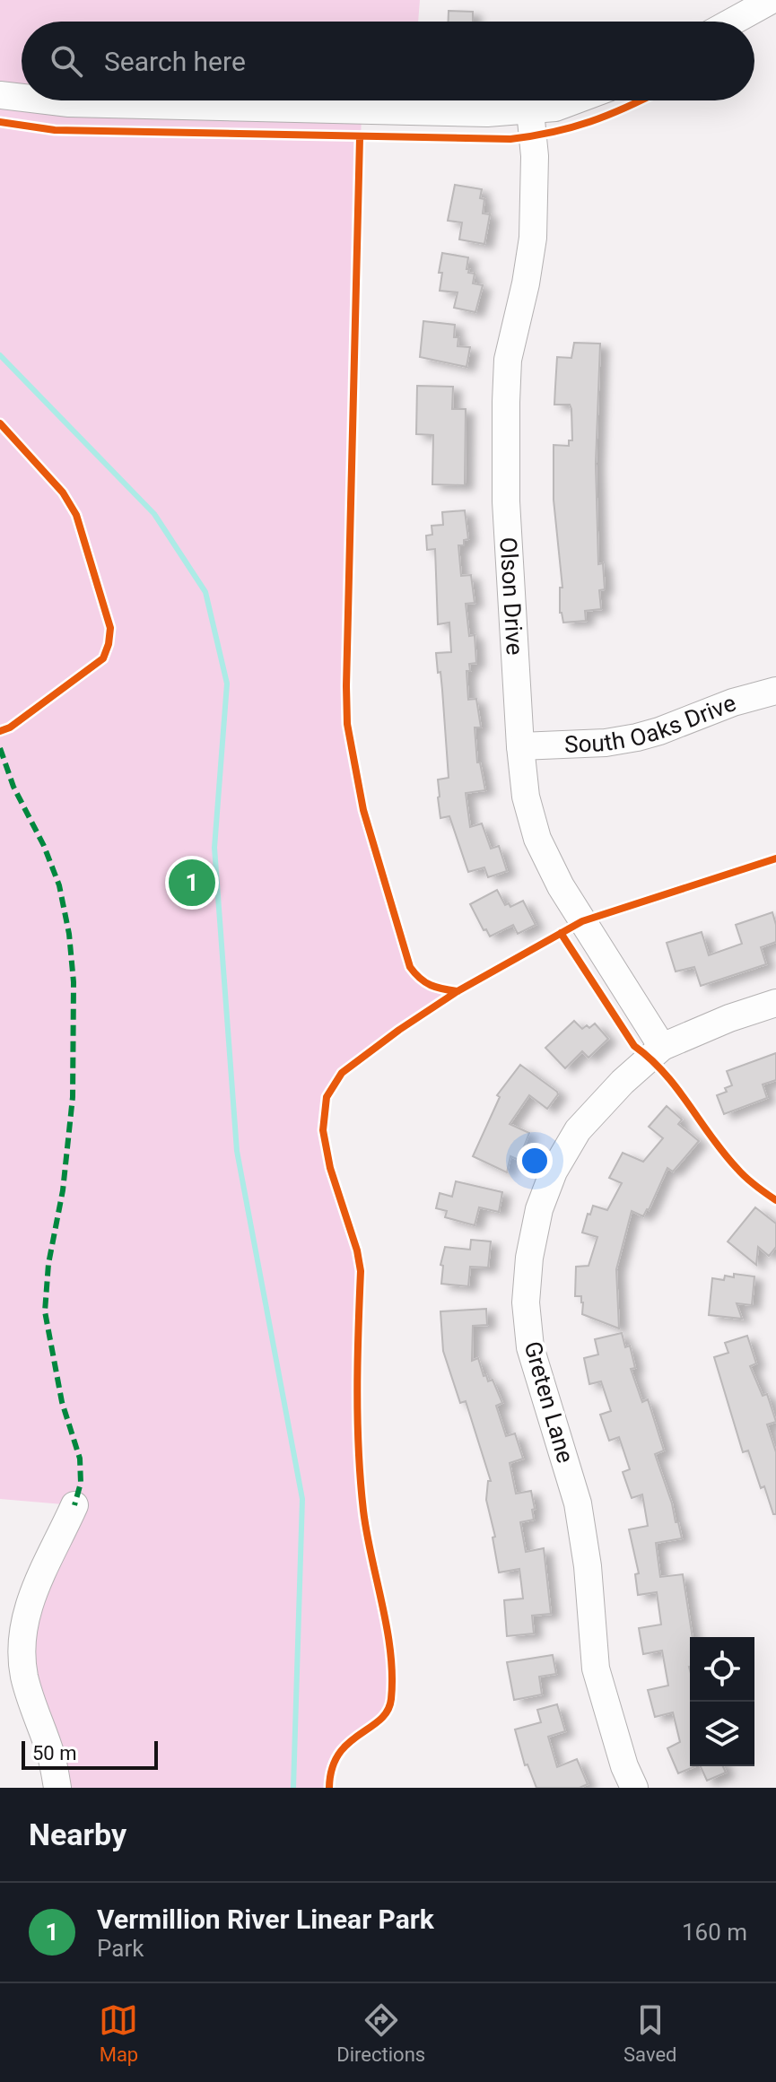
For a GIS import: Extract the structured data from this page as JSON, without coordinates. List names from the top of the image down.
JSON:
{
  "streets": {
    "street": ["Olson Drive", "South Oaks Drive", "Greten Lane"]
  },
  "crossings": [
    ["Olson Drive", "South Oaks Drive"],
    ["Olson Drive", "Greten Lane"]
  ],
  "scale_bar": "50 m",
  "page": {
    "search": "Search here",
    "pins": "1",
    "scale": "50 m",
    "heading": "Nearby",
    "list": [
      {
        "mark": "1",
        "name": "Vermillion River Linear Park",
        "note": "Park",
        "value": "160 m"
      }
    ],
    "nav": ["Map", "Directions", "Saved"]
  }
}
